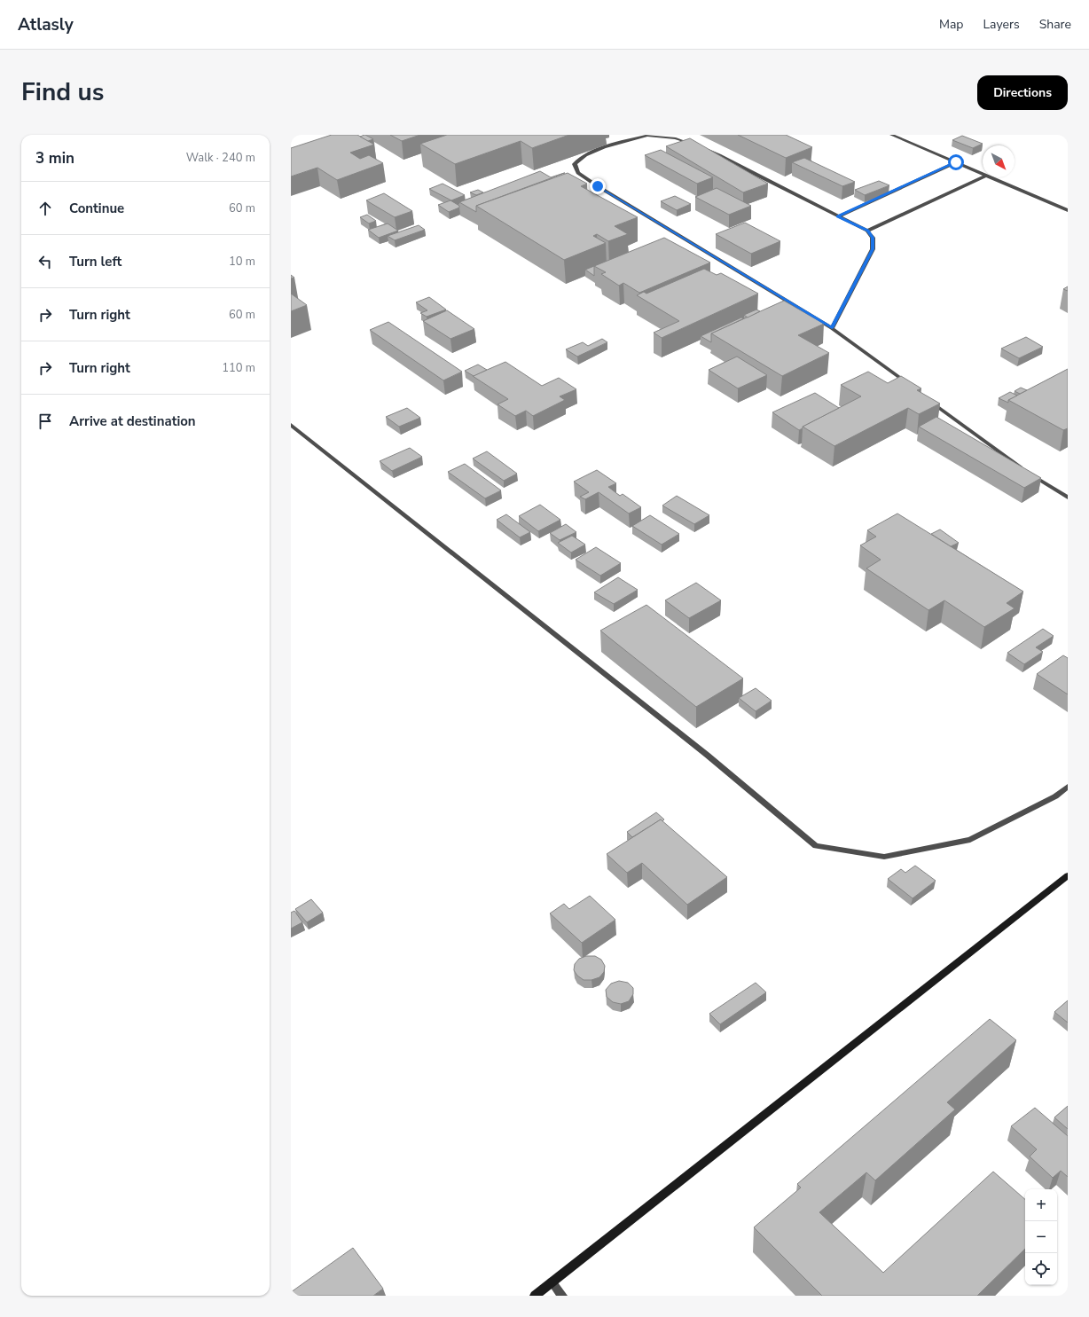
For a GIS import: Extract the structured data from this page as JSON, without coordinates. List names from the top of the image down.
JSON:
{
  "north": "bottom right",
  "page": {
    "header": "Atlasly",
    "nav": ["Map", "Layers", "Share"],
    "title": "Find us",
    "buttons": "Directions",
    "heading": ["3 min", "Walk · 240 m"],
    "list": [
      ["Continue", "60 m"],
      ["Turn left", "10 m"],
      ["Turn right", "60 m"],
      ["Turn right", "110 m"],
      "Arrive at destination"
    ],
    "map_buttons": ["+", "−"]
  }
}
